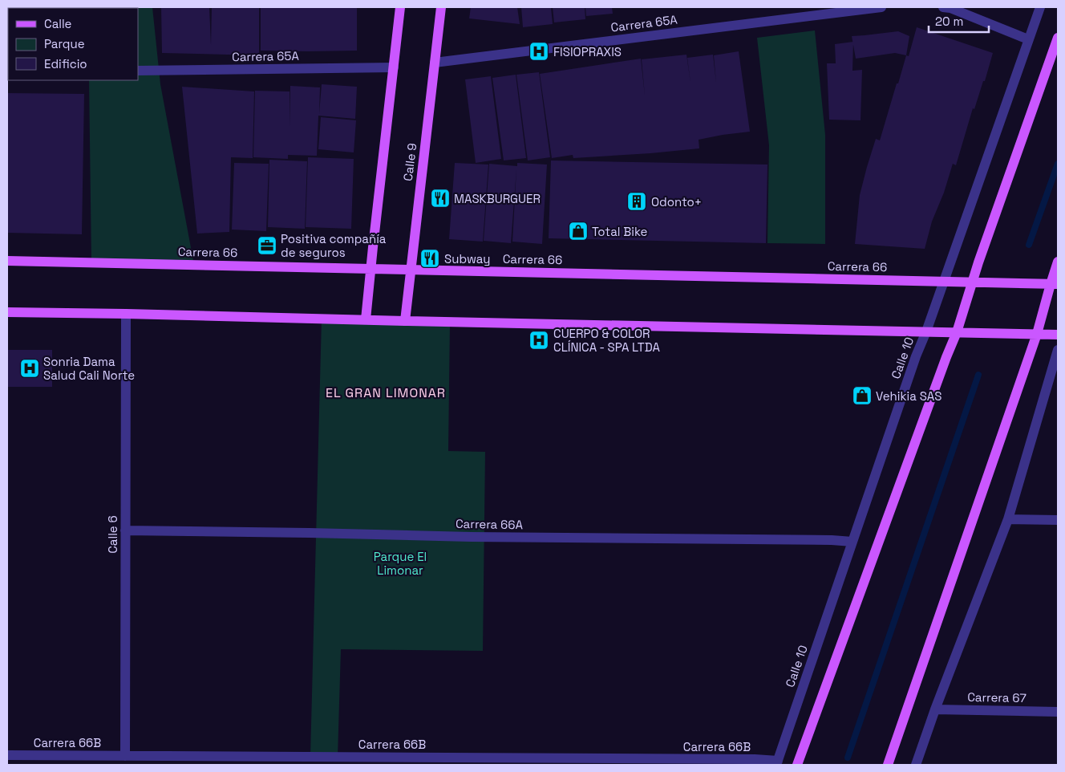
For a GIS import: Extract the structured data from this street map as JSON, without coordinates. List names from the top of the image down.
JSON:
{
  "streets": {
    "main road": ["Calle 9", "Carrera 66"],
    "street": [
      "Carrera 65A",
      "Calle 10",
      "Carrera 66A",
      "Calle 6",
      "Carrera 67",
      "Carrera 66B"
    ]
  },
  "crossings": [
    ["Carrera 65A", "Calle 9"],
    ["Calle 9", "Carrera 66"],
    ["Carrera 66", "Calle 10"],
    ["Calle 10", "Carrera 66A"],
    ["Calle 10", "Carrera 66B"],
    ["Carrera 66A", "Calle 6"],
    ["Calle 6", "Carrera 66B"]
  ],
  "districts": ["EL GRAN LIMONAR"],
  "parks": ["Parque El Limonar"],
  "places": {
    "hospital": ["FISIOPRAXIS", "CUERPO & COLOR CLÍNICA - SPA LTDA", "Sonria Dama Salud Cali Norte"],
    "restaurant": ["MASKBURGUER", "Subway"],
    "building": ["Odonto+"],
    "shop": ["Total Bike", "Vehikia SAS"],
    "office": ["Positiva compañía de seguros"]
  },
  "legend": ["Calle", "Parque", "Edificio"],
  "scale_bar": "20 m"
}
